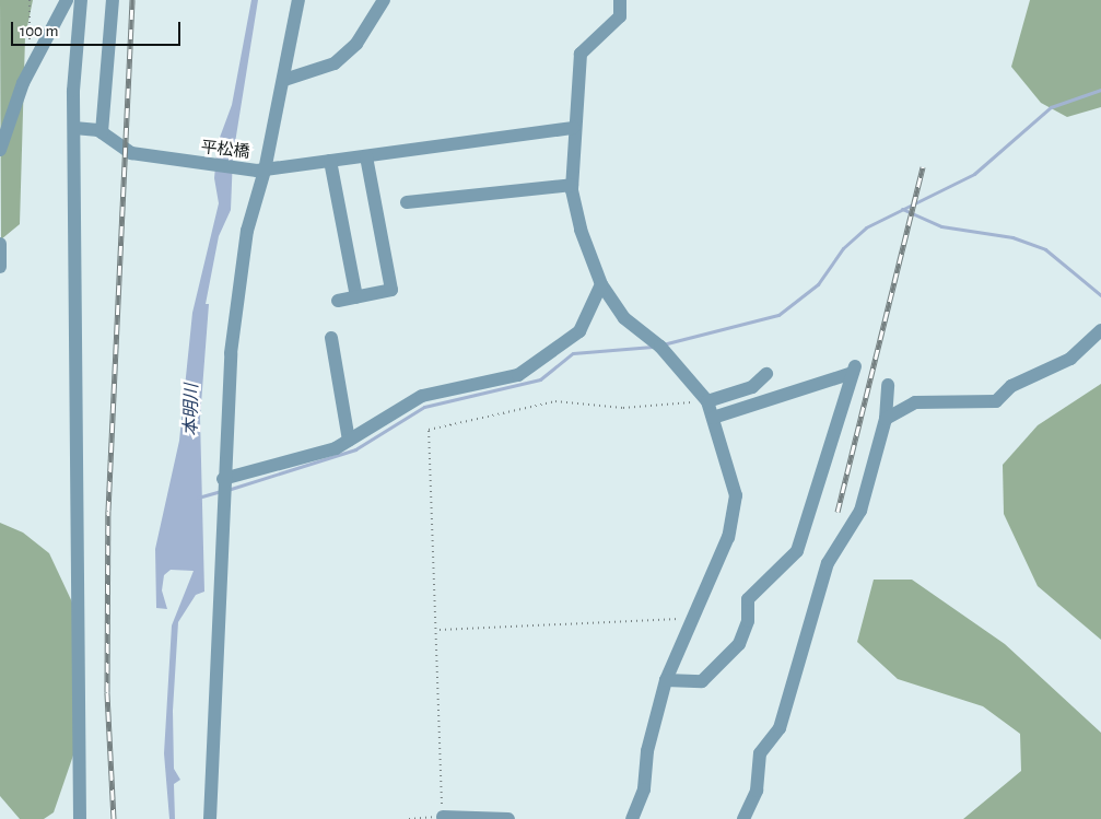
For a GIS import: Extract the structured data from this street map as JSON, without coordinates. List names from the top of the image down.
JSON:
{
  "streets": {
    "street": ["平松橋"]
  },
  "water": ["本明川"],
  "scale_bar": "100 m"
}
